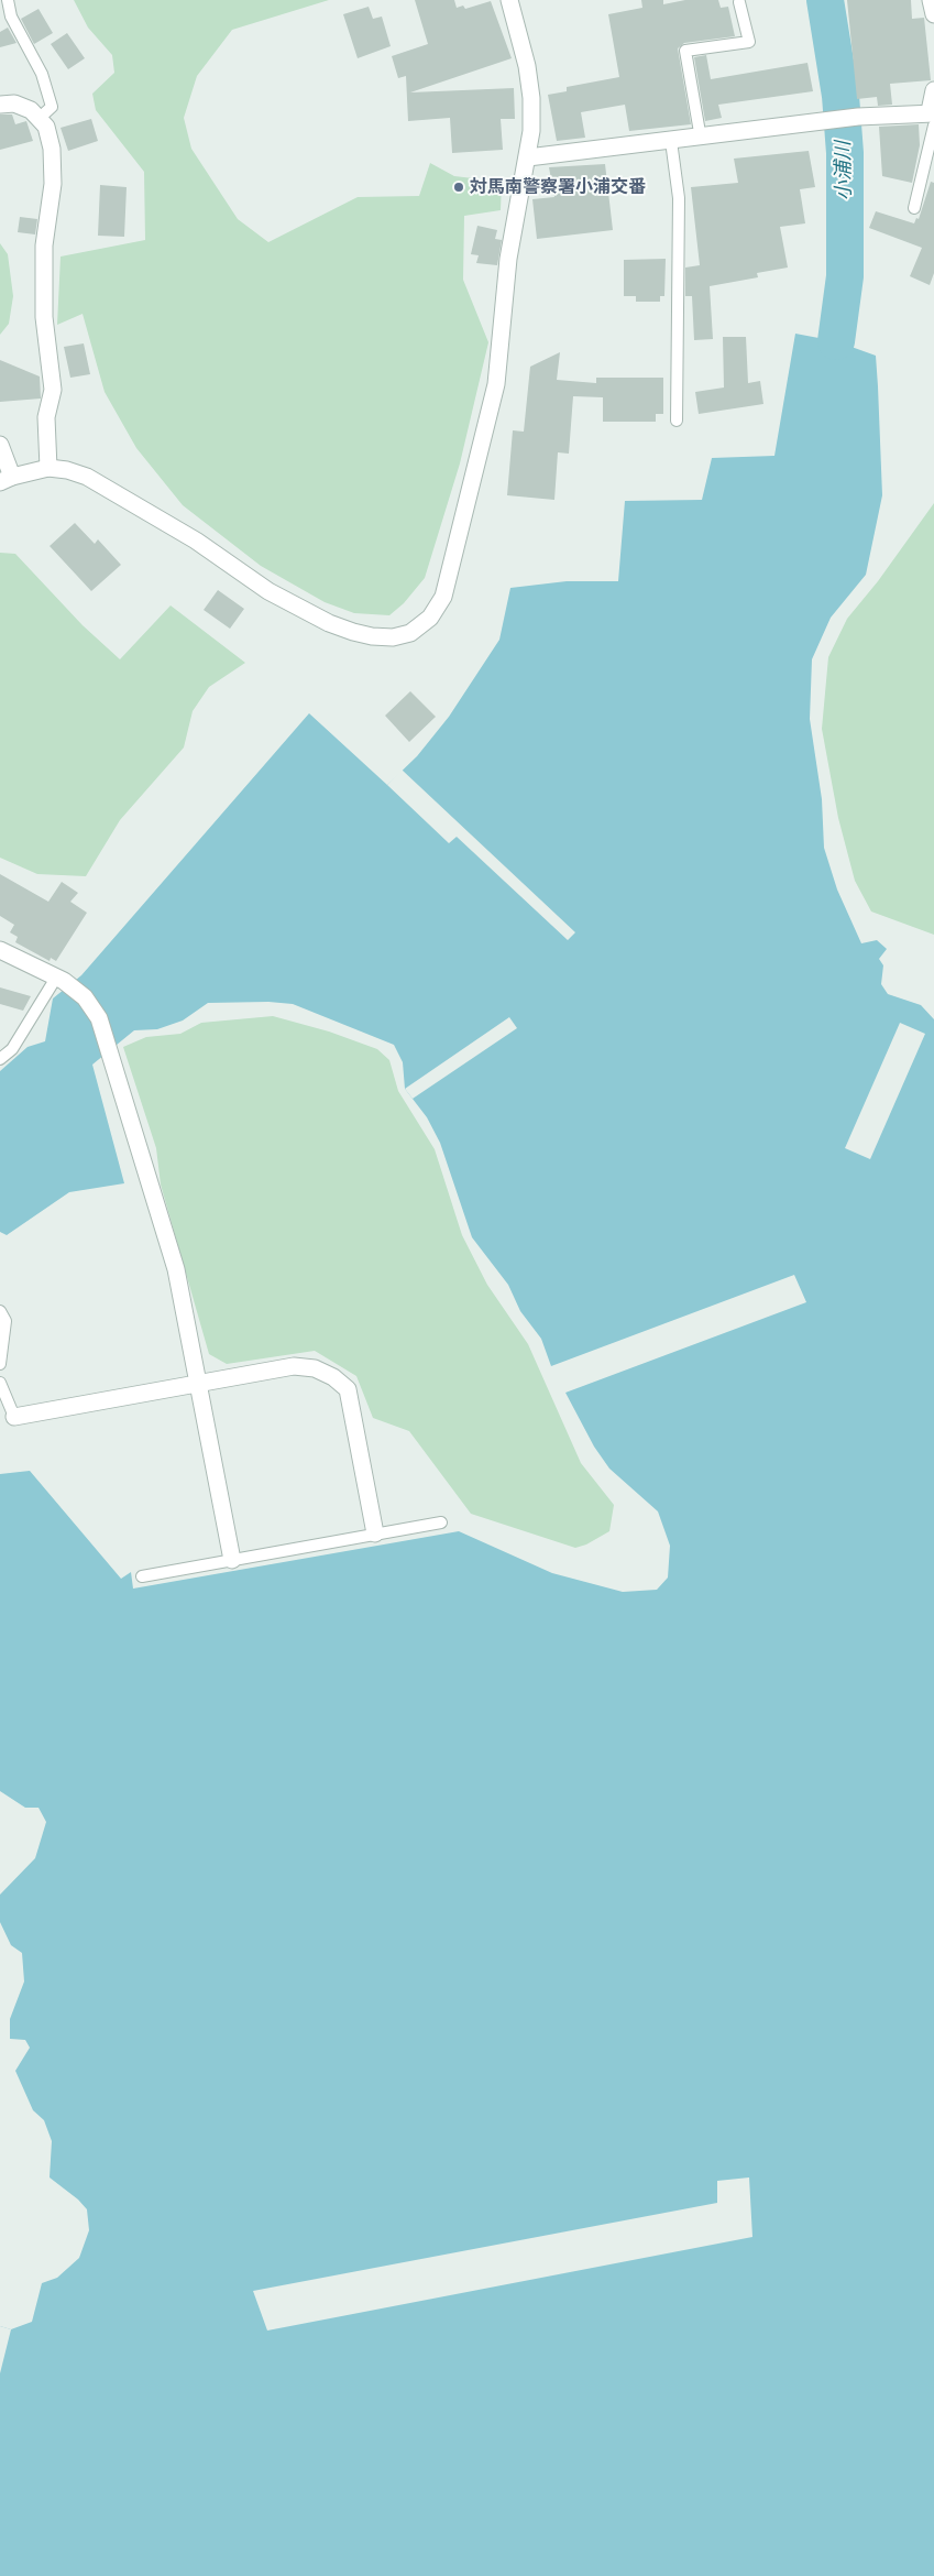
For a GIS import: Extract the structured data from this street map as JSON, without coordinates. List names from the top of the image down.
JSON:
{
  "water": ["小浦川"],
  "places": ["対馬南警察署小浦交番"]
}
